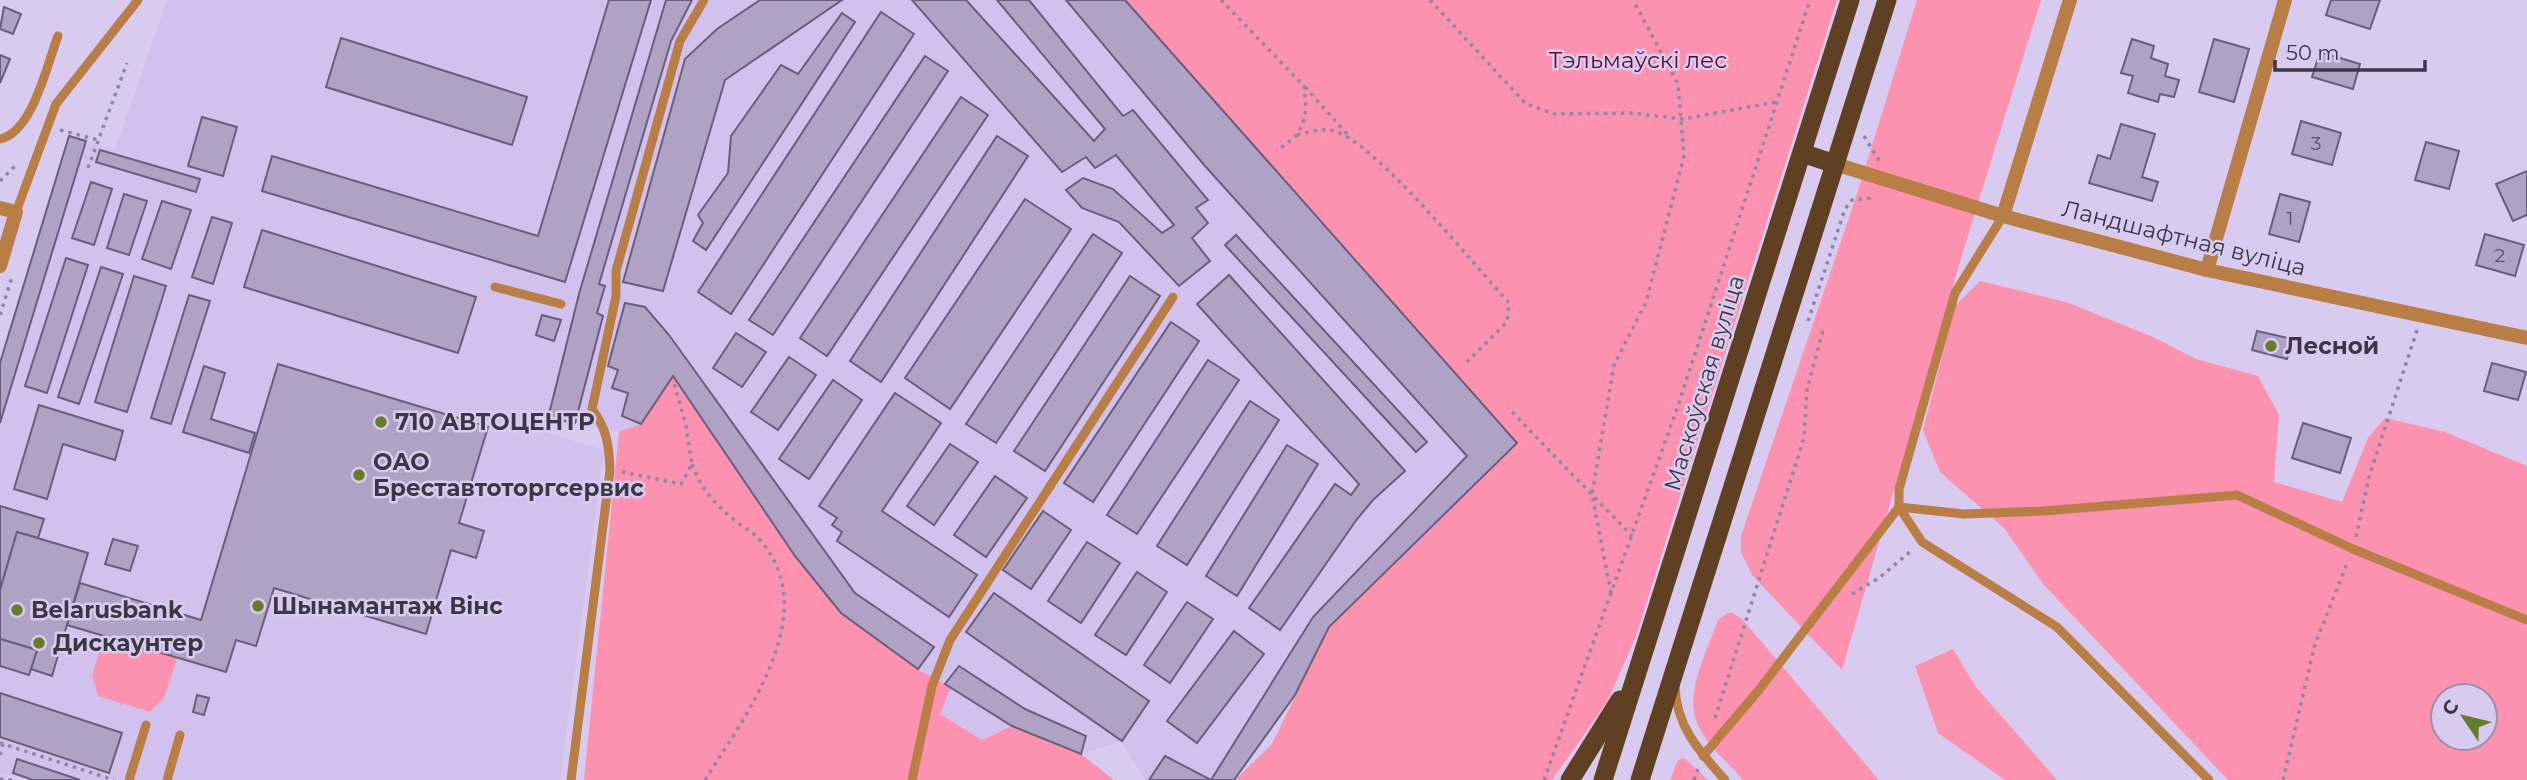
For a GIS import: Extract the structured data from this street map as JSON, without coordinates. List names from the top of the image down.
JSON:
{
  "streets": {
    "highway": ["Маскоўская вуліца"],
    "street": ["Ландшафтная вуліца"]
  },
  "parks": ["Тэльмаўскі лес"],
  "places": [
    "Лесной",
    "710 АВТОЦЕНТР",
    "ОАО Бреставтоторгсервис",
    "Шынамантаж Вінс",
    "Belarusbank",
    "Дискаунтер"
  ],
  "house_numbers": ["3", "1", "2"],
  "scale_bar": "50 m",
  "north": "top left"
}
